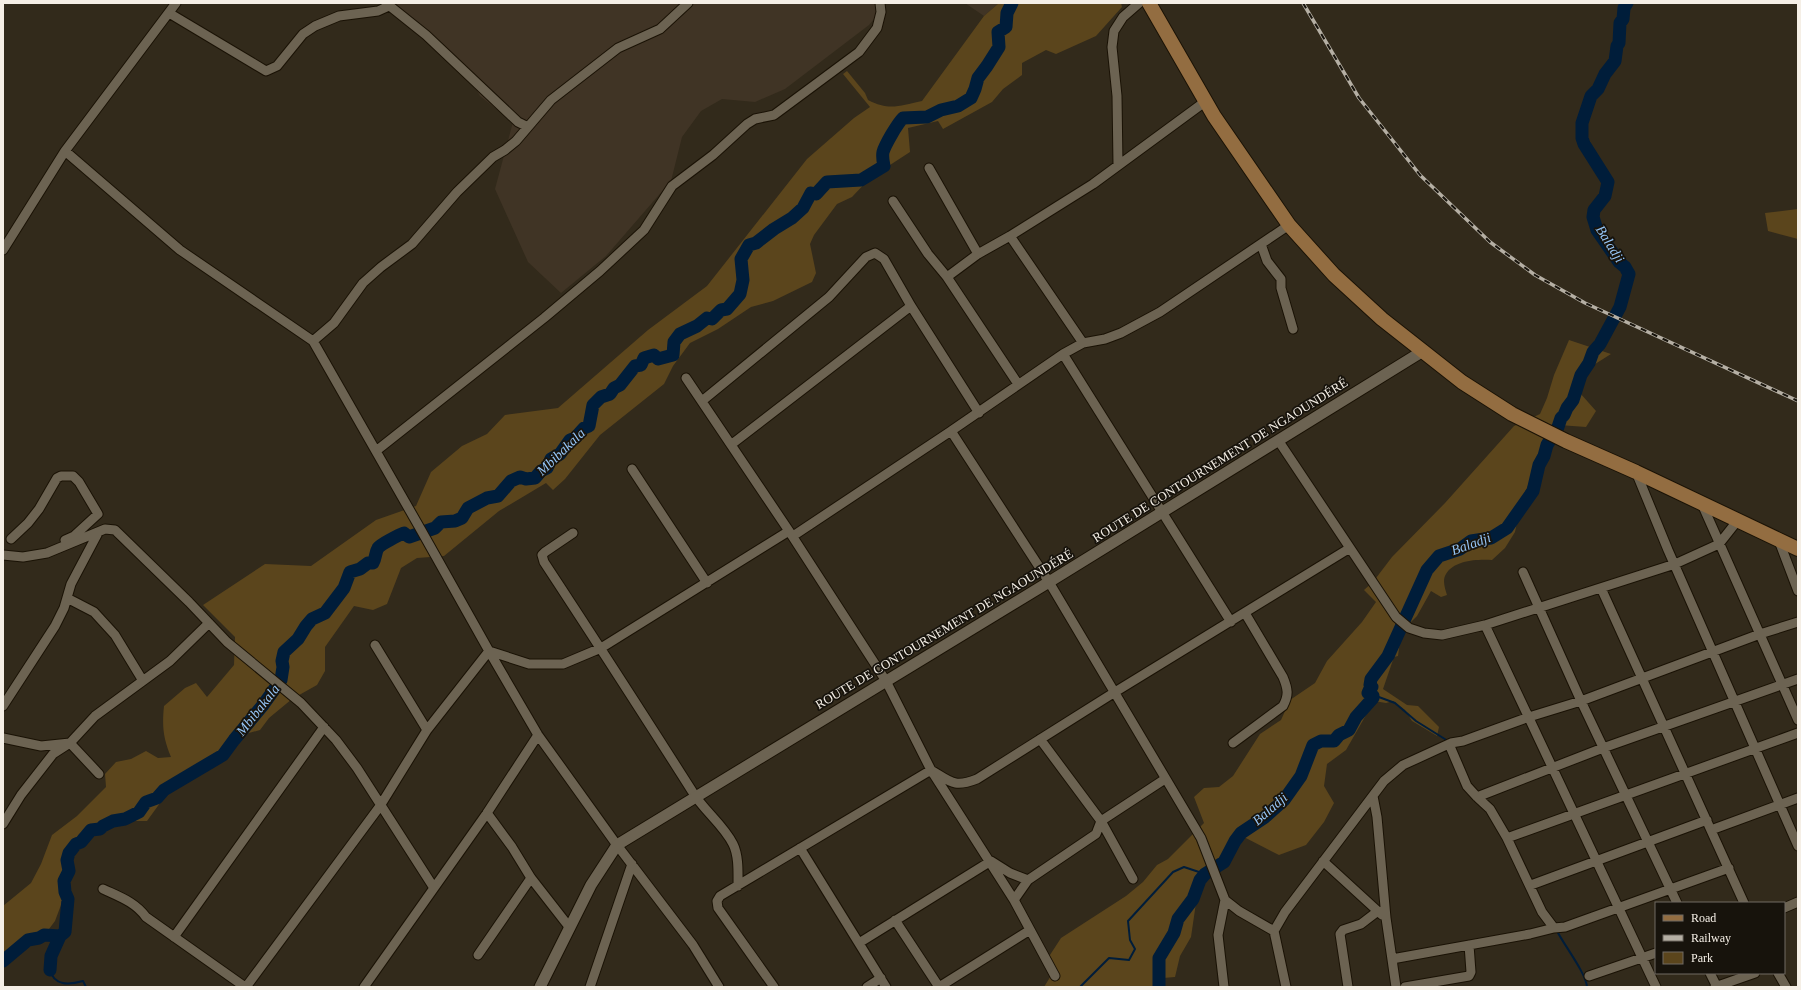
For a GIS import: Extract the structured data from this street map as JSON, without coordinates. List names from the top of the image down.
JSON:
{
  "streets": {
    "street": ["ROUTE DE CONTOURNEMENT DE NGAOUNDÉRÉ"]
  },
  "water": ["Baladji", "Mbibakala"],
  "legend": ["Road", "Railway", "Park"]
}
